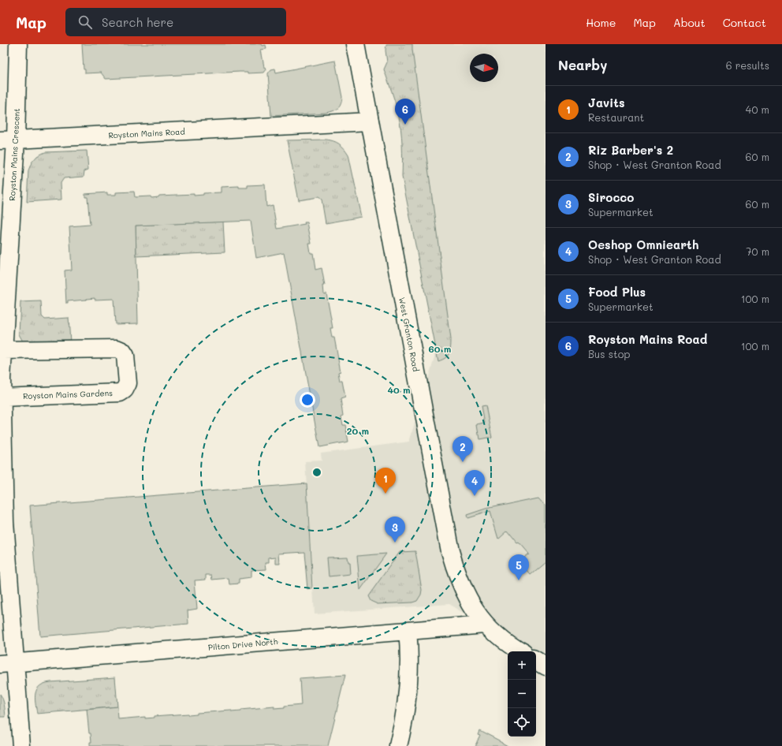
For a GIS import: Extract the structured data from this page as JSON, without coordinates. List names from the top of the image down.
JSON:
{
  "streets": {
    "street": [
      "Royston Mains Road",
      "Royston Mains Crescent",
      "West Granton Road",
      "Royston Mains Gardens",
      "Pilton Drive North"
    ]
  },
  "crossings": [
    ["Royston Mains Road", "Royston Mains Crescent"],
    ["Royston Mains Road", "West Granton Road"],
    ["Royston Mains Crescent", "Royston Mains Gardens"],
    ["Royston Mains Crescent", "Pilton Drive North"],
    ["West Granton Road", "Pilton Drive North"]
  ],
  "north": "right",
  "page": {
    "header": "Map",
    "search": "Search here",
    "nav": [
      "Home",
      "Map",
      "About",
      "Contact"
    ],
    "heading": ["Nearby", "6 results"],
    "list": [
      {
        "mark": "1",
        "name": "Javits",
        "note": "Restaurant",
        "value": "40 m"
      },
      {
        "mark": "2",
        "name": "Riz Barber's 2",
        "note": "Shop · West Granton Road",
        "value": "60 m"
      },
      {
        "mark": "3",
        "name": "Sirocco",
        "note": "Supermarket",
        "value": "60 m"
      },
      {
        "mark": "4",
        "name": "Oeshop Omniearth",
        "note": "Shop · West Granton Road",
        "value": "70 m"
      },
      {
        "mark": "5",
        "name": "Food Plus",
        "note": "Supermarket",
        "value": "100 m"
      },
      {
        "mark": "6",
        "name": "Royston Mains Road",
        "note": "Bus stop",
        "value": "100 m"
      }
    ],
    "pins": [
      "6",
      "2",
      "1",
      "4",
      "3",
      "5"
    ],
    "map_buttons": ["+", "−"]
  },
  "rings": ["60 m", "40 m", "20 m"]
}
